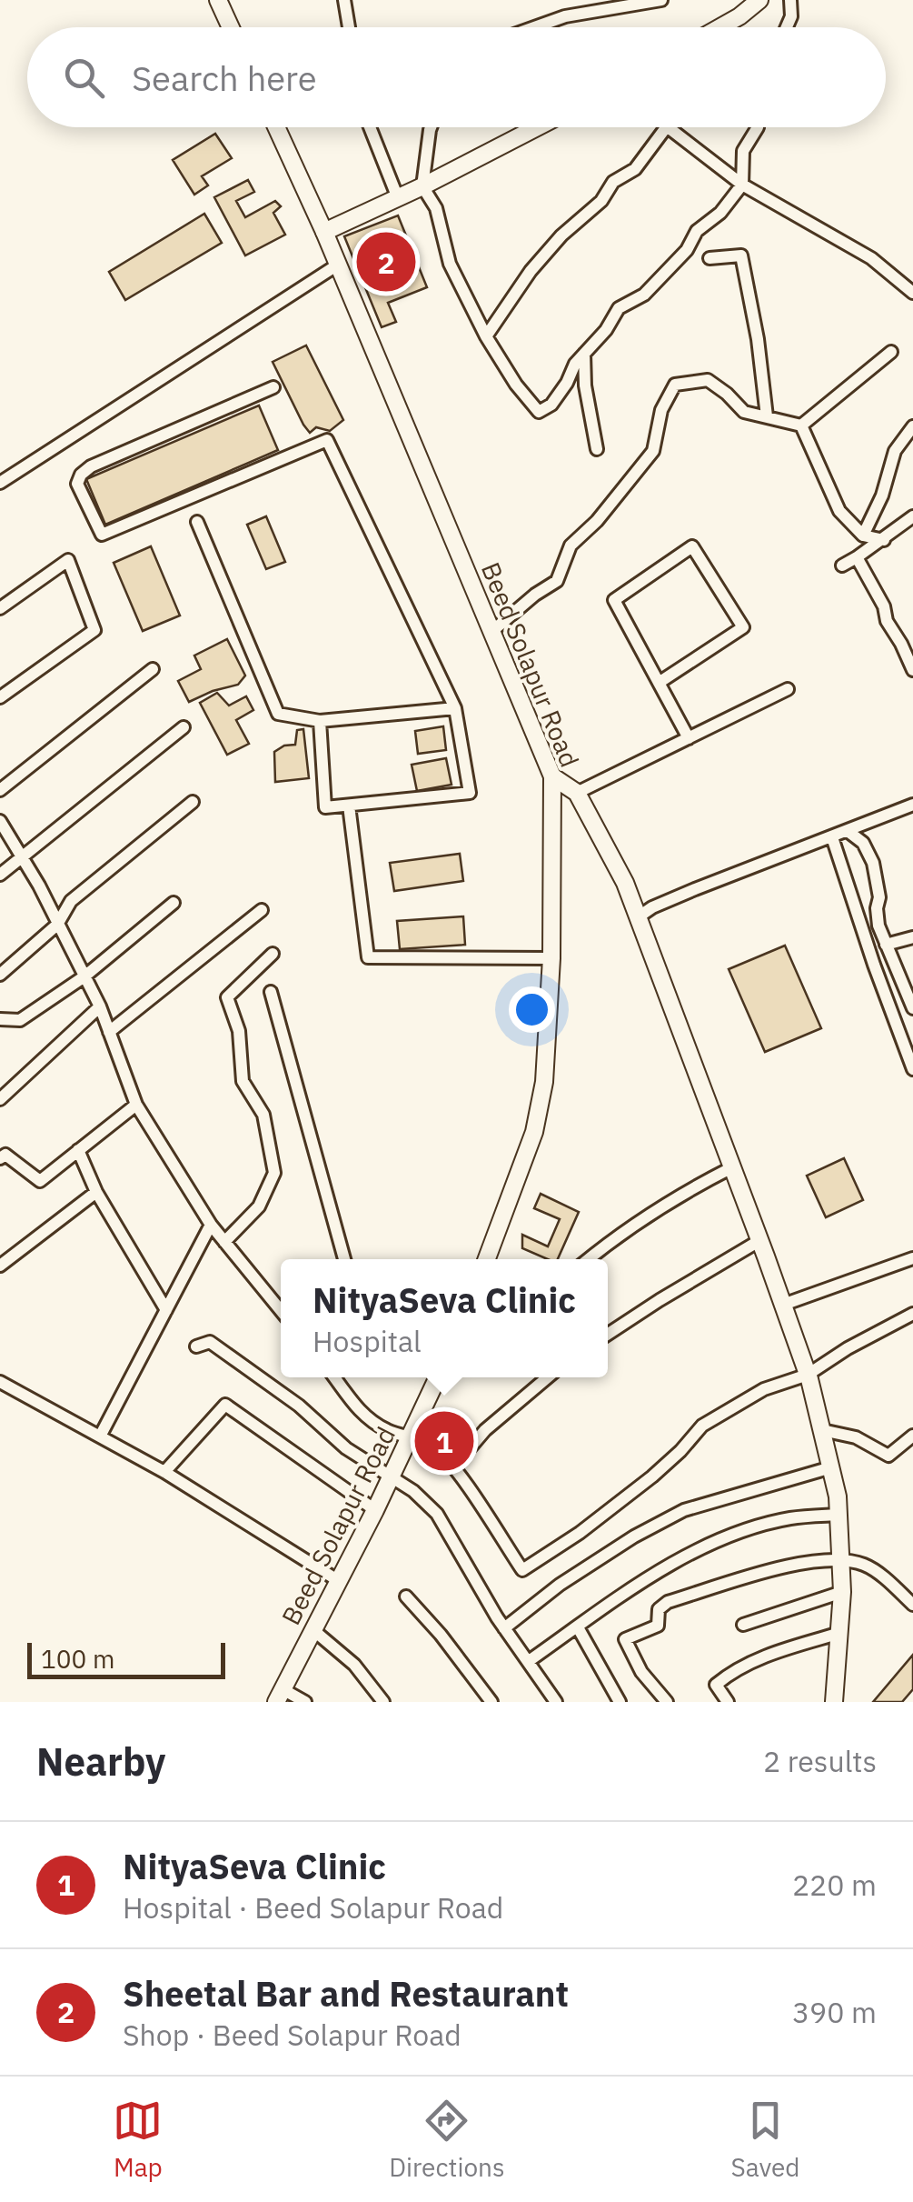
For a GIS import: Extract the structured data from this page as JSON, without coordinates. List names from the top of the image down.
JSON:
{
  "streets": {
    "main road": ["Beed Solapur Road"]
  },
  "scale_bar": "100 m",
  "page": {
    "search": "Search here",
    "pins": ["2", "1"],
    "popup": ["NityaSeva Clinic", "Hospital"],
    "scale": "100 m",
    "heading": ["Nearby", "2 results"],
    "list": [
      {
        "mark": "1",
        "name": "NityaSeva Clinic",
        "note": "Hospital · Beed Solapur Road",
        "value": "220 m"
      },
      {
        "mark": "2",
        "name": "Sheetal Bar and Restaurant",
        "note": "Shop · Beed Solapur Road",
        "value": "390 m"
      }
    ],
    "nav": ["Map", "Directions", "Saved"]
  }
}
